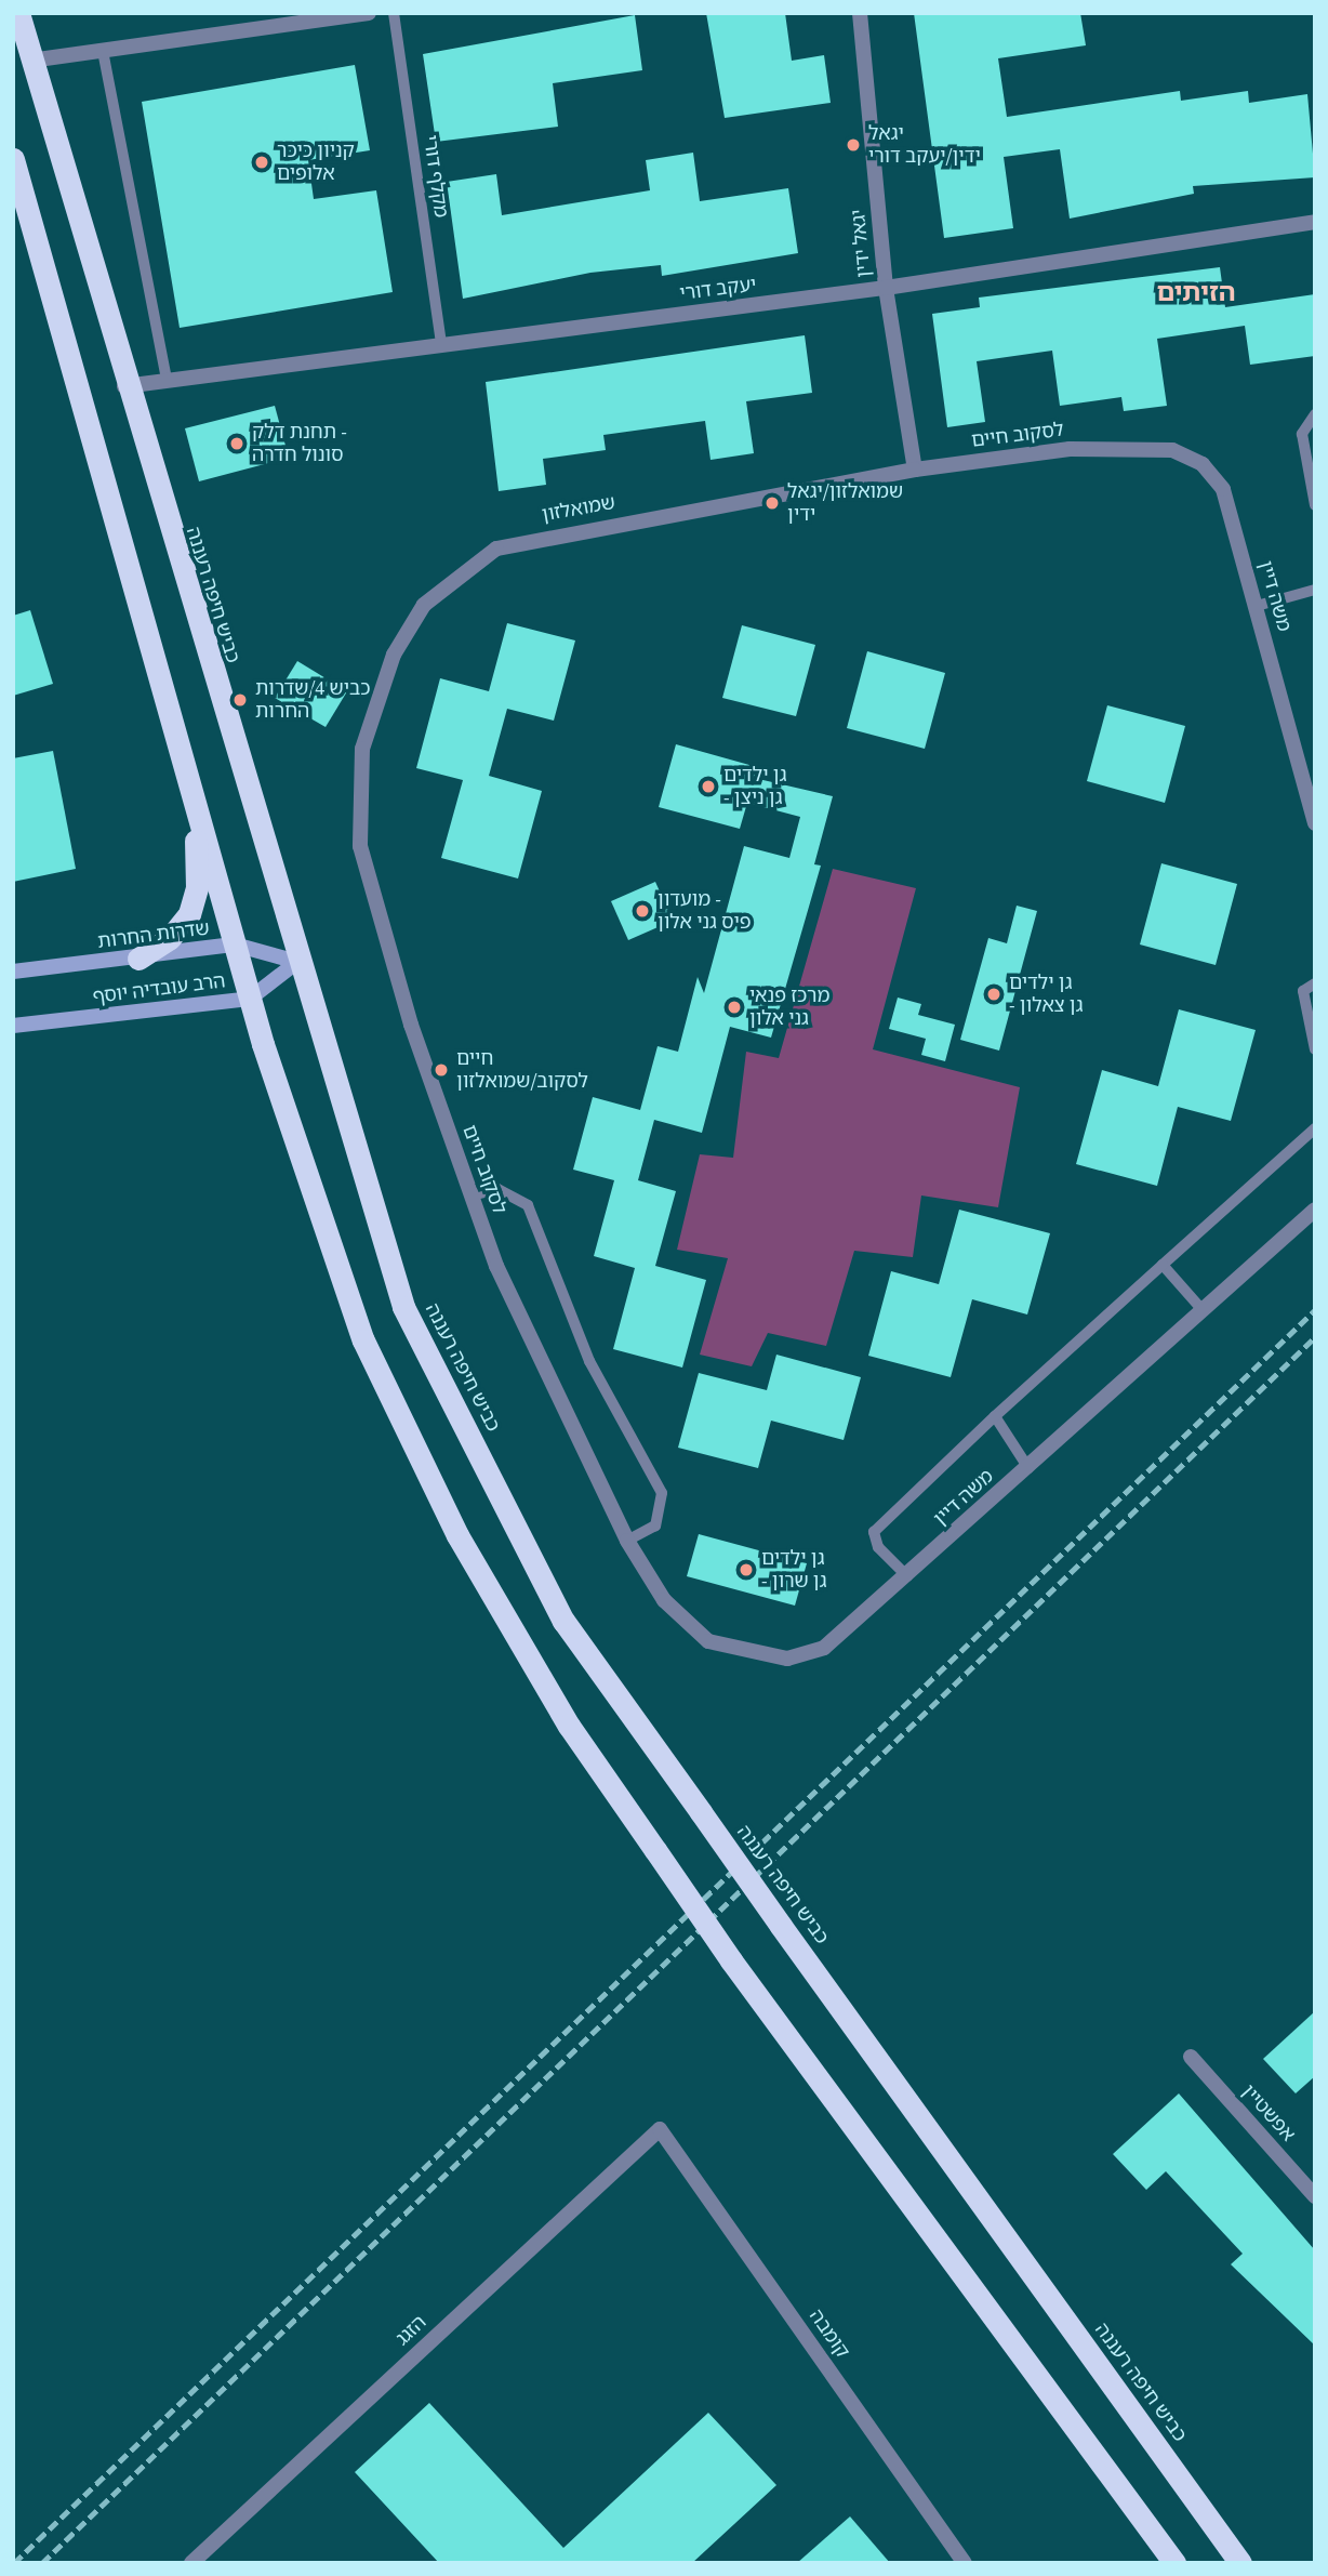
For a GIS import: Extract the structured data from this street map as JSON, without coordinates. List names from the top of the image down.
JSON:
{
  "streets": {
    "highway": ["כביש חיפה רעננה"],
    "main road": ["שדרות החרות", "הרב עובדיה יוסף"],
    "street": [
      "יגאל ידין",
      "יעקב דורי",
      "לסקוב חיים",
      "שמואלזון",
      "משה דיין",
      "אפשטיין",
      "הזגג",
      "קומבה"
    ],
    "lane": ["מקלף דורי"]
  },
  "crossings": [
    ["מקלף דורי", "יעקב דורי"],
    ["יגאל ידין", "יעקב דורי"],
    ["יגאל ידין", "לסקוב חיים"],
    ["יגאל ידין", "שמואלזון"],
    ["יעקב דורי", "כביש חיפה רעננה"],
    ["לסקוב חיים", "שמואלזון"],
    ["לסקוב חיים", "משה דיין"],
    ["כביש חיפה רעננה", "שדרות החרות"],
    ["כביש חיפה רעננה", "הרב עובדיה יוסף"],
    ["שדרות החרות", "הרב עובדיה יוסף"],
    ["הזגג", "קומבה"]
  ],
  "districts": ["הזיתים"],
  "places": [
    "יגאל ידין/יעקב דורי",
    "קניון כיכר אלופים",
    "תחנת דלק - סונול חדרה",
    "שמואלזון/יגאל ידין",
    "כביש 4/שדרות החרות",
    "גן ילדים - גן ניצן",
    "מועדון - פיס גני אלון",
    "גן ילדים - גן צאלון",
    "מרכז פנאי גני אלון",
    "חיים לסקוב/שמואלזון",
    "גן ילדים - גן שרון"
  ]
}
